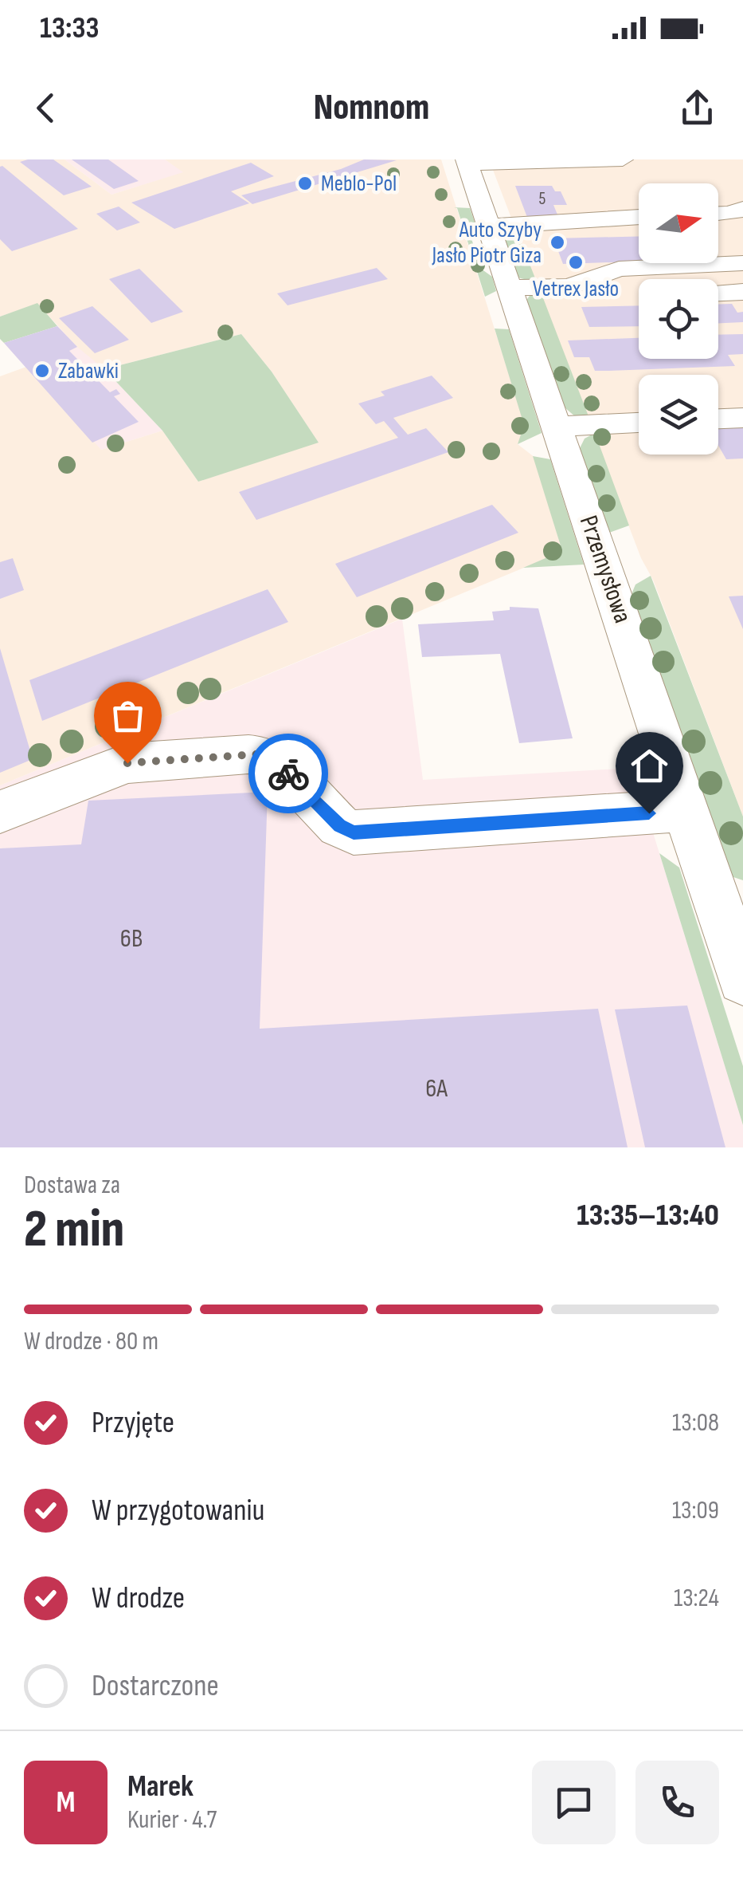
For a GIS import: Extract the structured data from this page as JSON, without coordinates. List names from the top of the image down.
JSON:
{
  "streets": {
    "street": ["Przemysłowa"]
  },
  "places": [
    "Meblo-Pol",
    "Auto Szyby Jasło Piotr Giza",
    "Vetrex Jasło",
    "Zabawki"
  ],
  "house_numbers": ["5", "6B", "6A"],
  "north": "right",
  "page": {
    "status": "13:33",
    "header": "Nomnom",
    "heading": ["2 min", "Dostawa za", "13:35–13:40"],
    "panel": ["Marek", "Kurier · 4.7"],
    "bar": "W drodze · 80 m",
    "list": [
      ["Przyjęte", "13:08"],
      ["W przygotowaniu", "13:09"],
      ["W drodze", "13:24"],
      "Dostarczone"
    ],
    "round": "M"
  }
}
